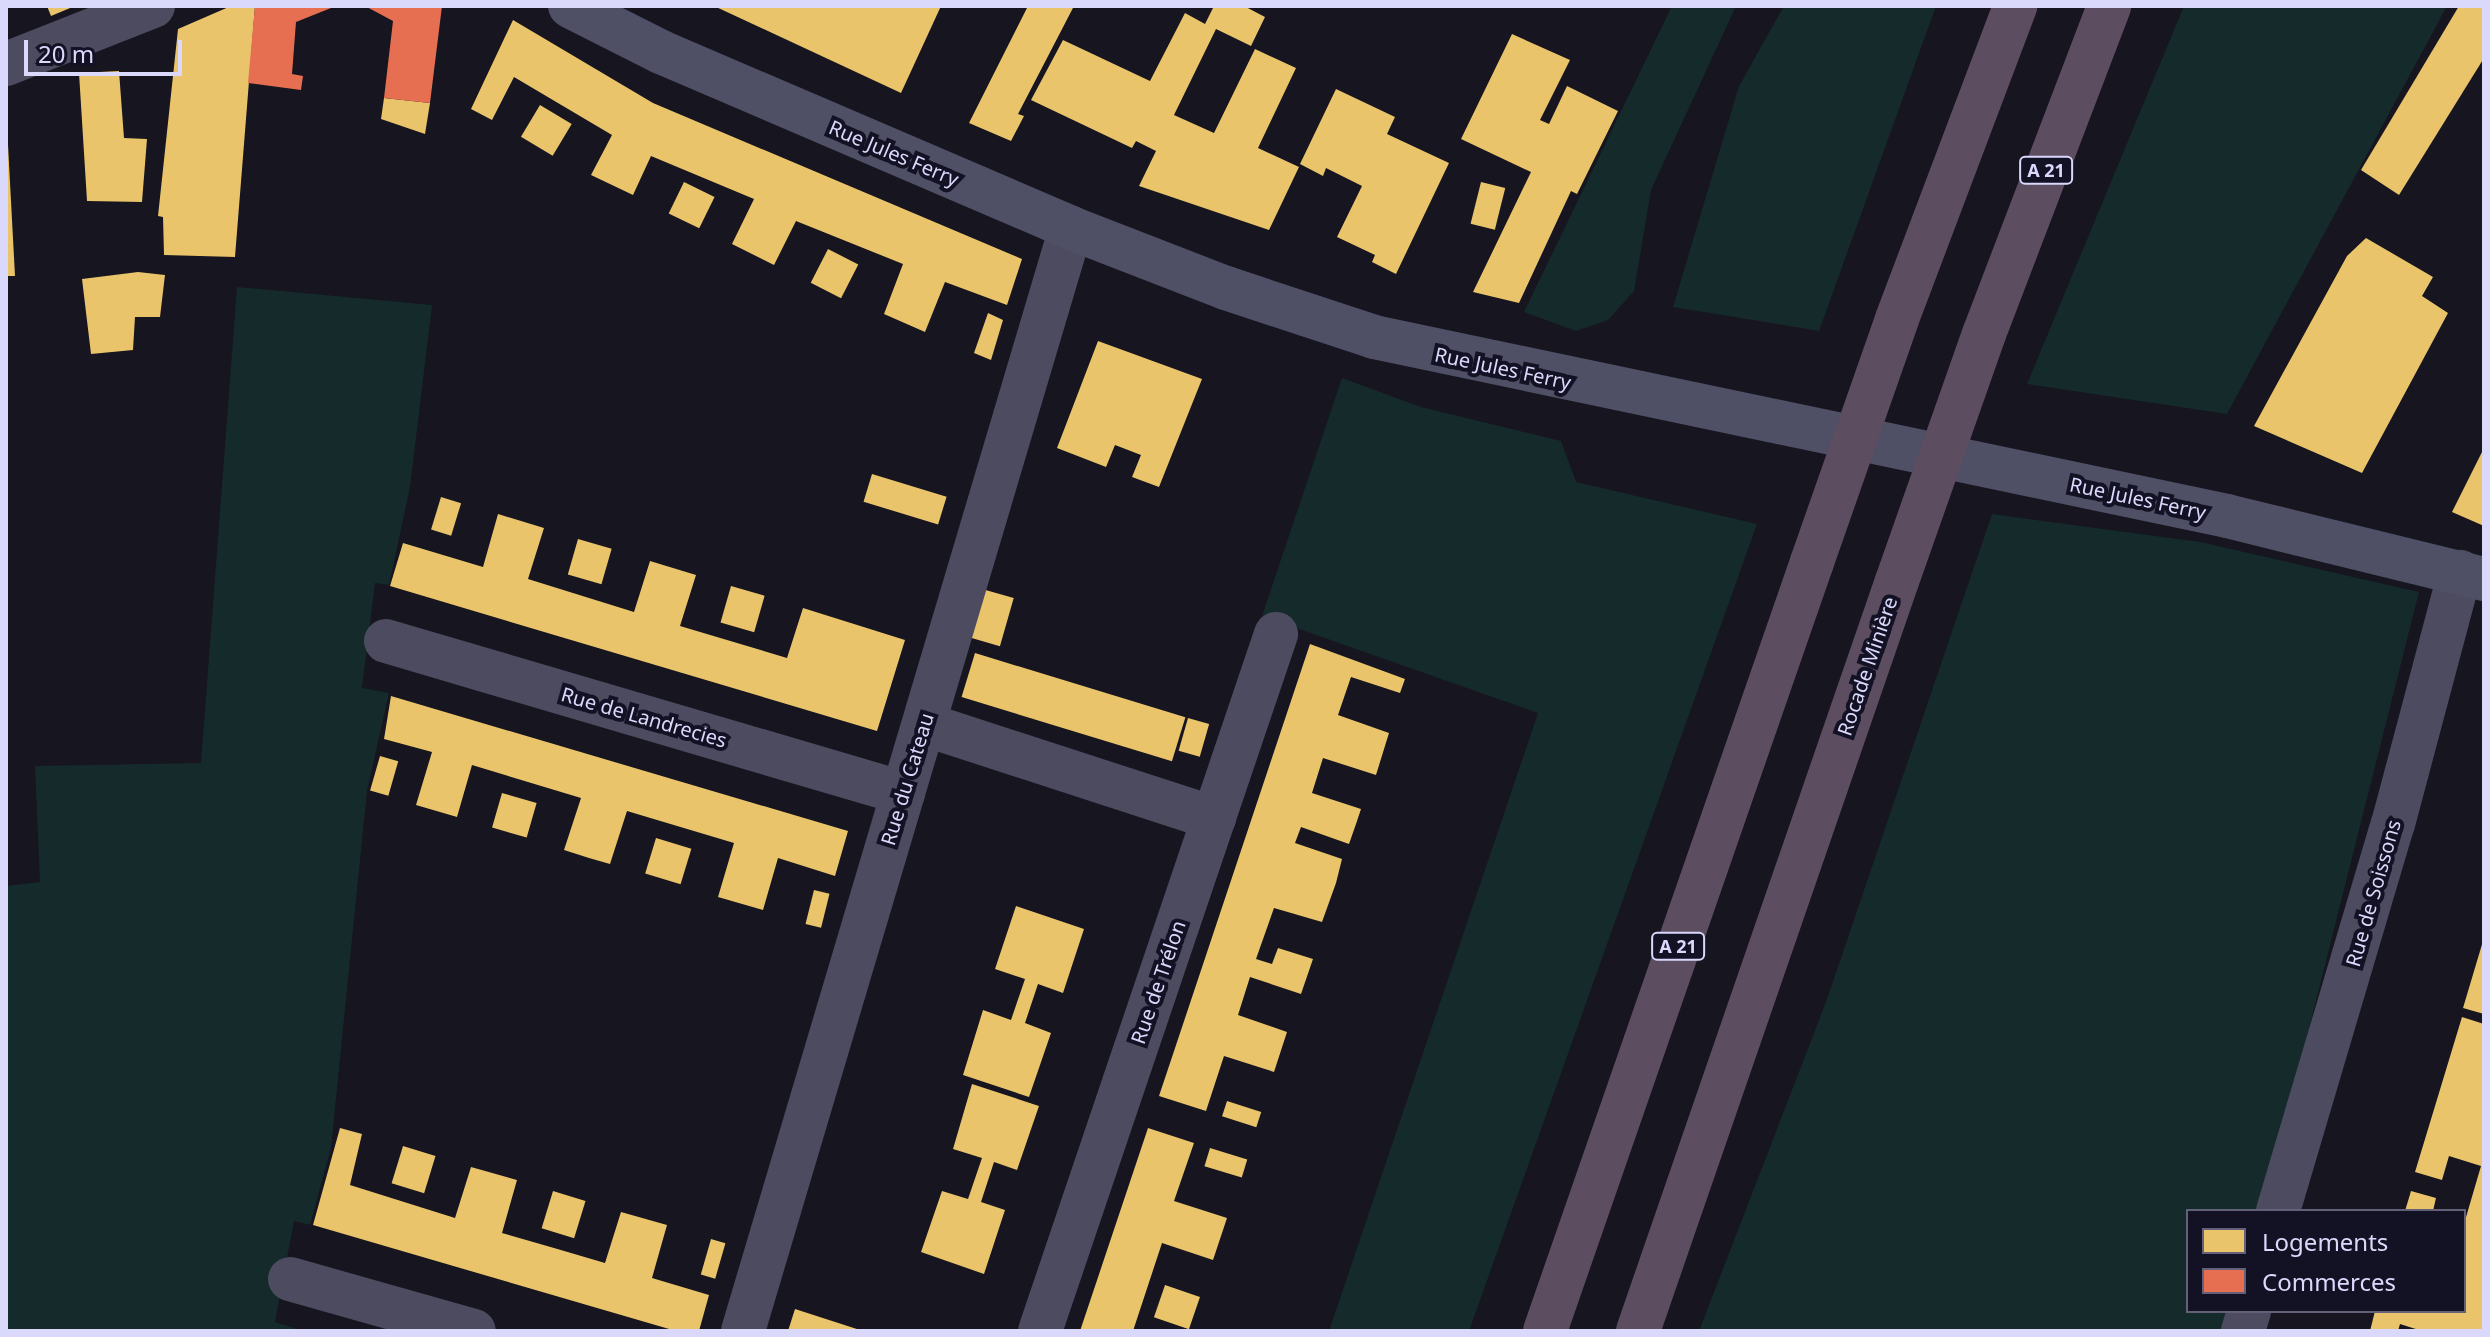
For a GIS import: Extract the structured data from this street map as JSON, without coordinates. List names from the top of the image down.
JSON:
{
  "streets": {
    "highway": ["A 21", "Rocade Minière"],
    "street": [
      "Rue Jules Ferry",
      "Rue de Landrecies",
      "Rue du Cateau",
      "Rue de Soissons",
      "Rue de Trélon"
    ]
  },
  "crossings": [
    ["Rue Jules Ferry", "Rue du Cateau"],
    ["Rue Jules Ferry", "Rue de Soissons"],
    ["Rue de Landrecies", "Rue du Cateau"]
  ],
  "legend": ["Logements", "Commerces"],
  "scale_bar": "20 m"
}
